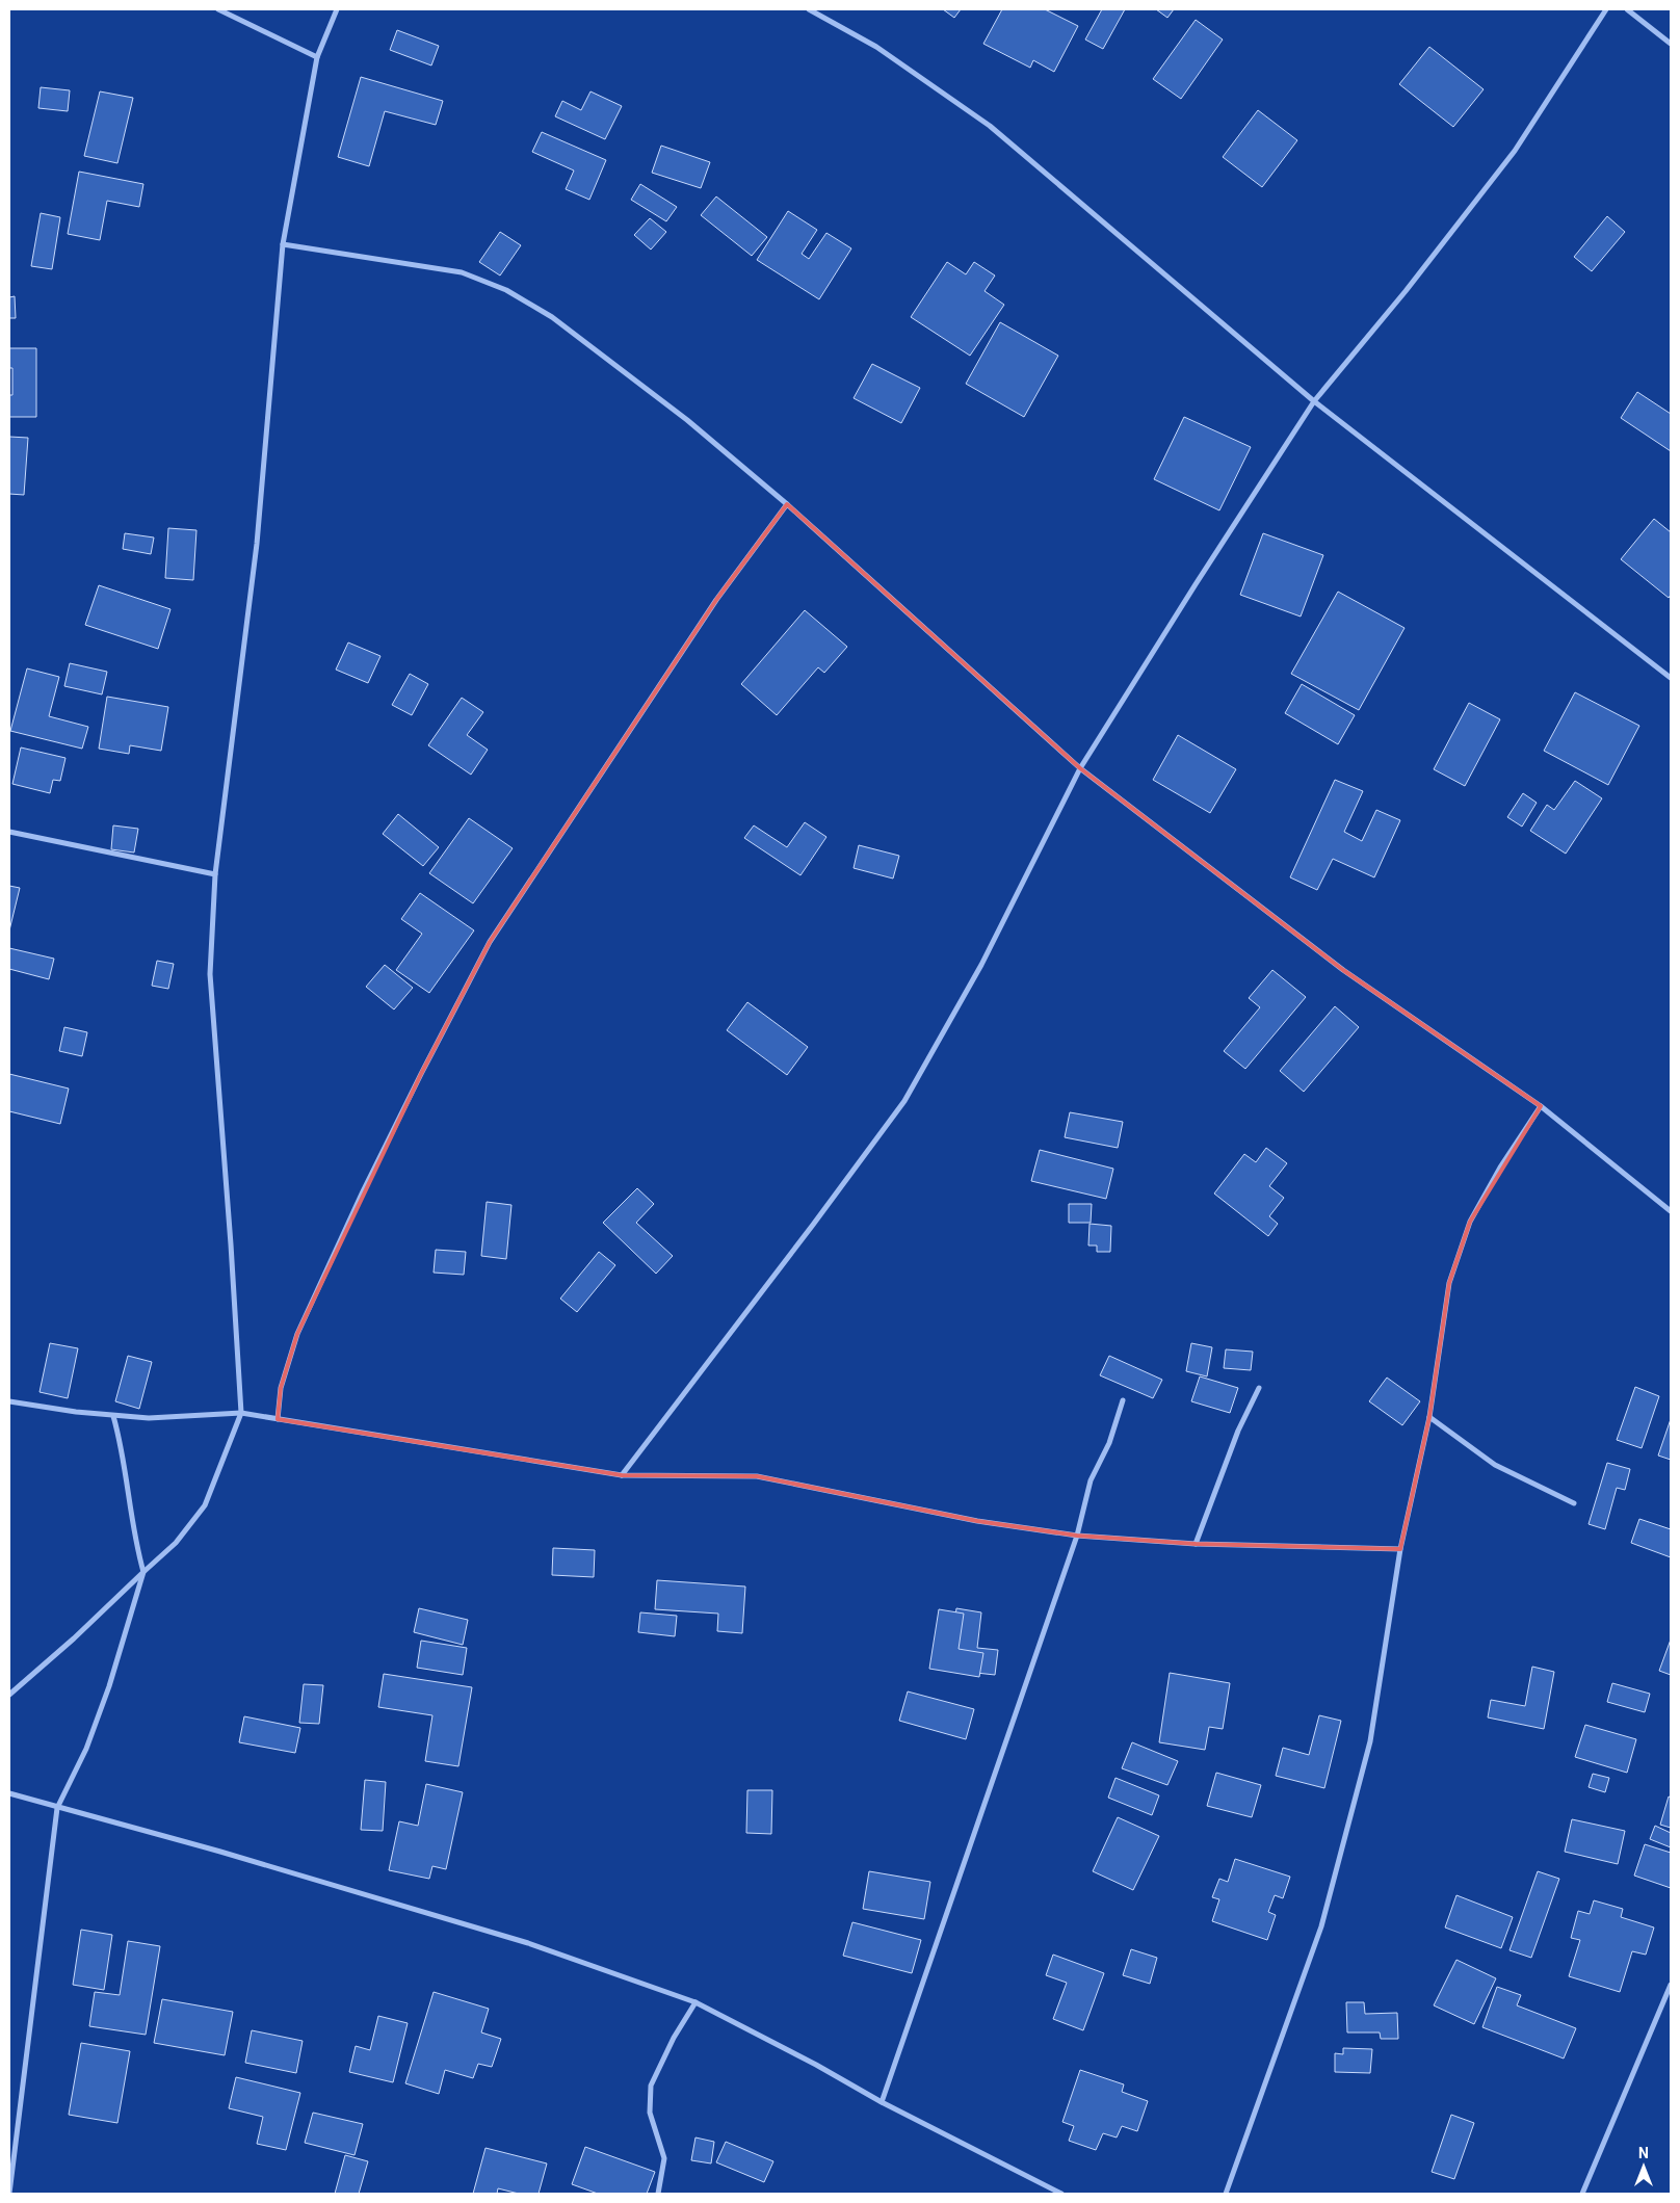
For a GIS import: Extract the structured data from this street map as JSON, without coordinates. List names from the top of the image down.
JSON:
{
  "north": "top"
}
